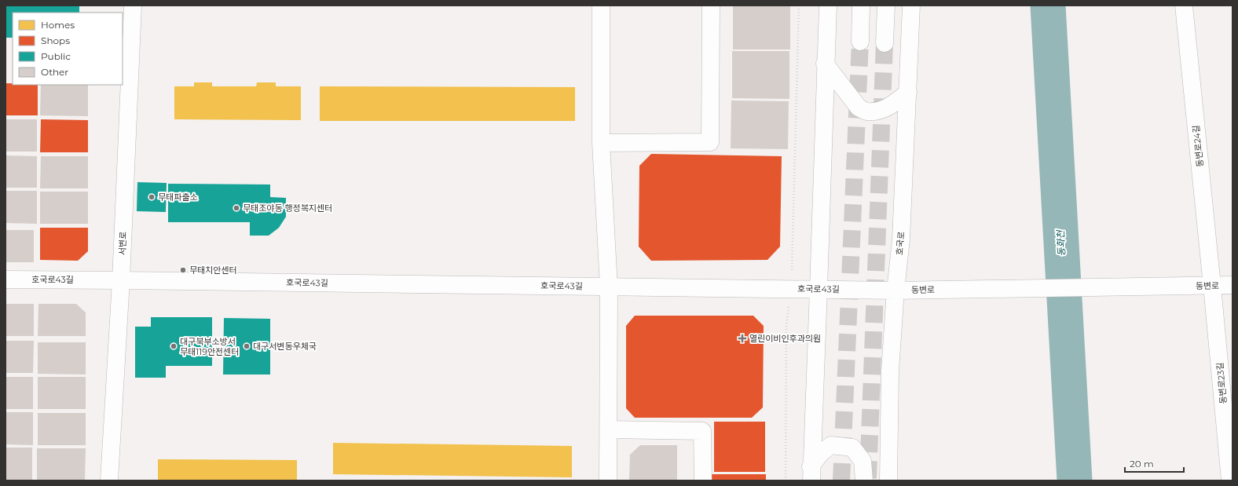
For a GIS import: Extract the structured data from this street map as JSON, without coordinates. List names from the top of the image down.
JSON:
{
  "streets": {
    "main road": [
      "동변로24길",
      "서변로",
      "호국로",
      "호국로43길",
      "동변로",
      "동변로23길"
    ]
  },
  "crossings": [
    ["동변로24길", "동변로"],
    ["동변로24길", "동변로23길"],
    ["서변로", "호국로43길"],
    ["호국로", "호국로43길"],
    ["호국로", "동변로"],
    ["호국로43길", "동변로"],
    ["동변로", "동변로23길"]
  ],
  "water": ["동화천"],
  "places": {
    "other": [
      "무태파출소",
      "무태조야동 행정복지센터",
      "무태치안센터",
      "대구북부소방서 무태119안전센터",
      "대구서변동우체국"
    ],
    "health": ["열린이비인후과의원"]
  },
  "legend": [
    "Homes",
    "Shops",
    "Public",
    "Other"
  ],
  "scale_bar": "20 m"
}
